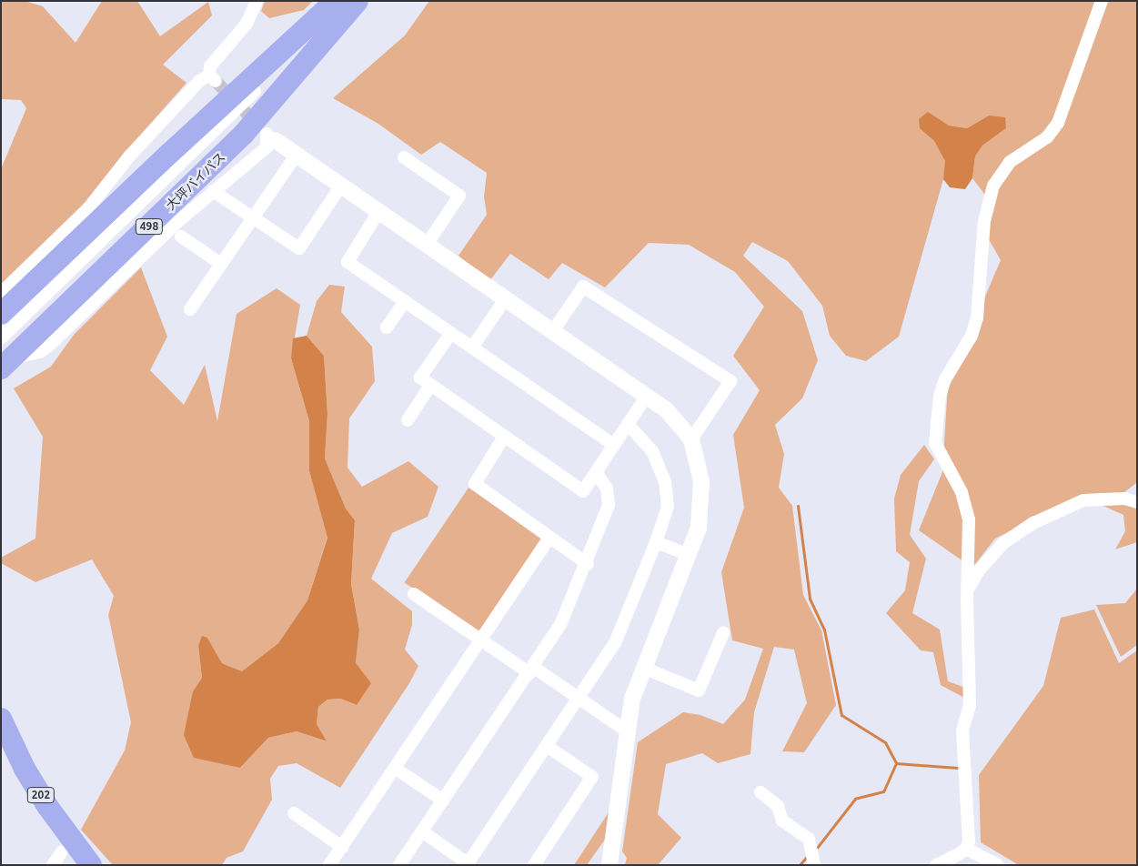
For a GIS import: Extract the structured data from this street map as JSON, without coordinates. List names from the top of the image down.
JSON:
{
  "streets": {
    "highway": ["大坪バイパス", "498", "202"]
  }
}
